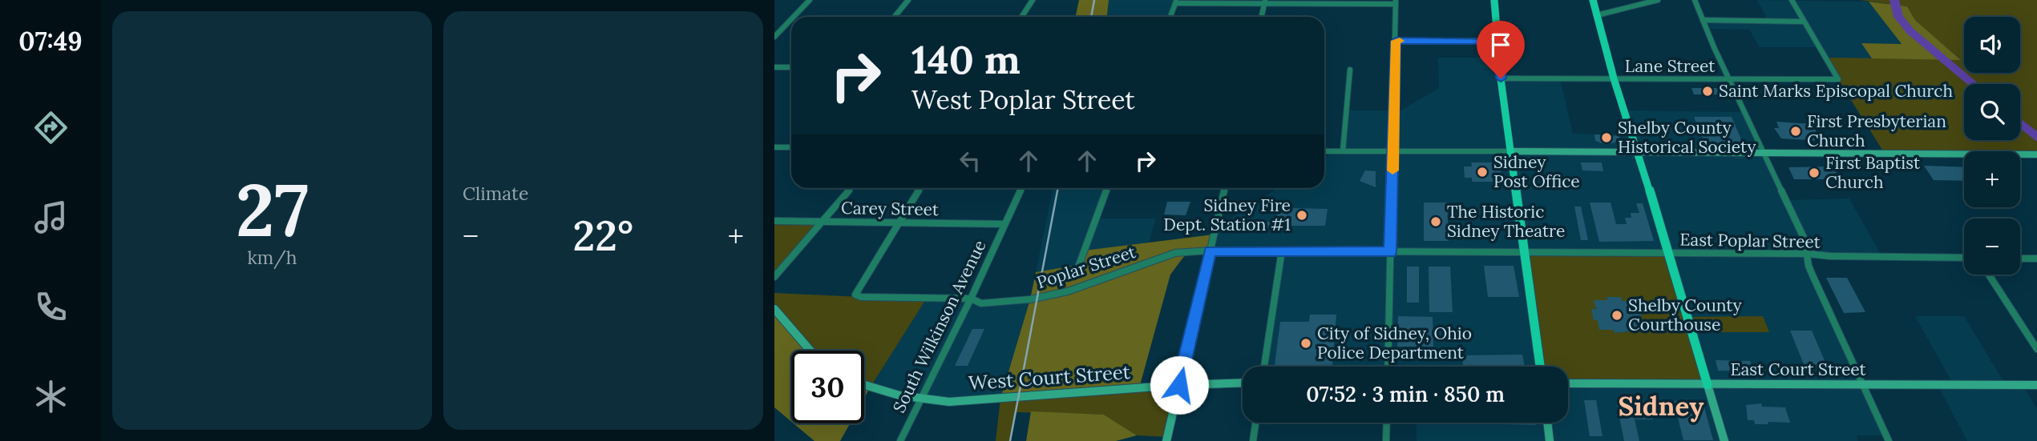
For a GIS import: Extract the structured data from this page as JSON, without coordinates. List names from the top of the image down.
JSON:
{
  "streets": {
    "main road": ["East Court Street", "West Court Street"],
    "street": [
      "Lane Street",
      "Carey Street",
      "East Poplar Street",
      "Poplar Street",
      "South Wilkinson Avenue"
    ]
  },
  "crossings": [
    ["Carey Street", "Poplar Street"],
    ["Carey Street", "South Wilkinson Avenue"],
    ["East Poplar Street", "Poplar Street"],
    ["Poplar Street", "South Wilkinson Avenue"],
    ["South Wilkinson Avenue", "West Court Street"]
  ],
  "districts": ["Sidney"],
  "places": [
    "Saint Marks Episcopal Church",
    "First Presbyterian Church",
    "Shelby County Historical Society",
    "Sidney Post Office",
    "First Baptist Church",
    "Sidney Fire Dept. Station #1",
    "The Historic Sidney Theatre",
    "Shelby County Courthouse",
    "City of Sidney, Ohio Police Department"
  ],
  "page": {
    "tabs": "07:49",
    "tile": [
      ["27", "km/h"],
      "Climate"
    ],
    "map_buttons": ["+", "−"],
    "turn": ["140 m", "West Poplar Street"],
    "heat": ["−", "22°", "+"],
    "limit": "30",
    "trip": "07:52 · 3 min · 850 m"
  }
}
